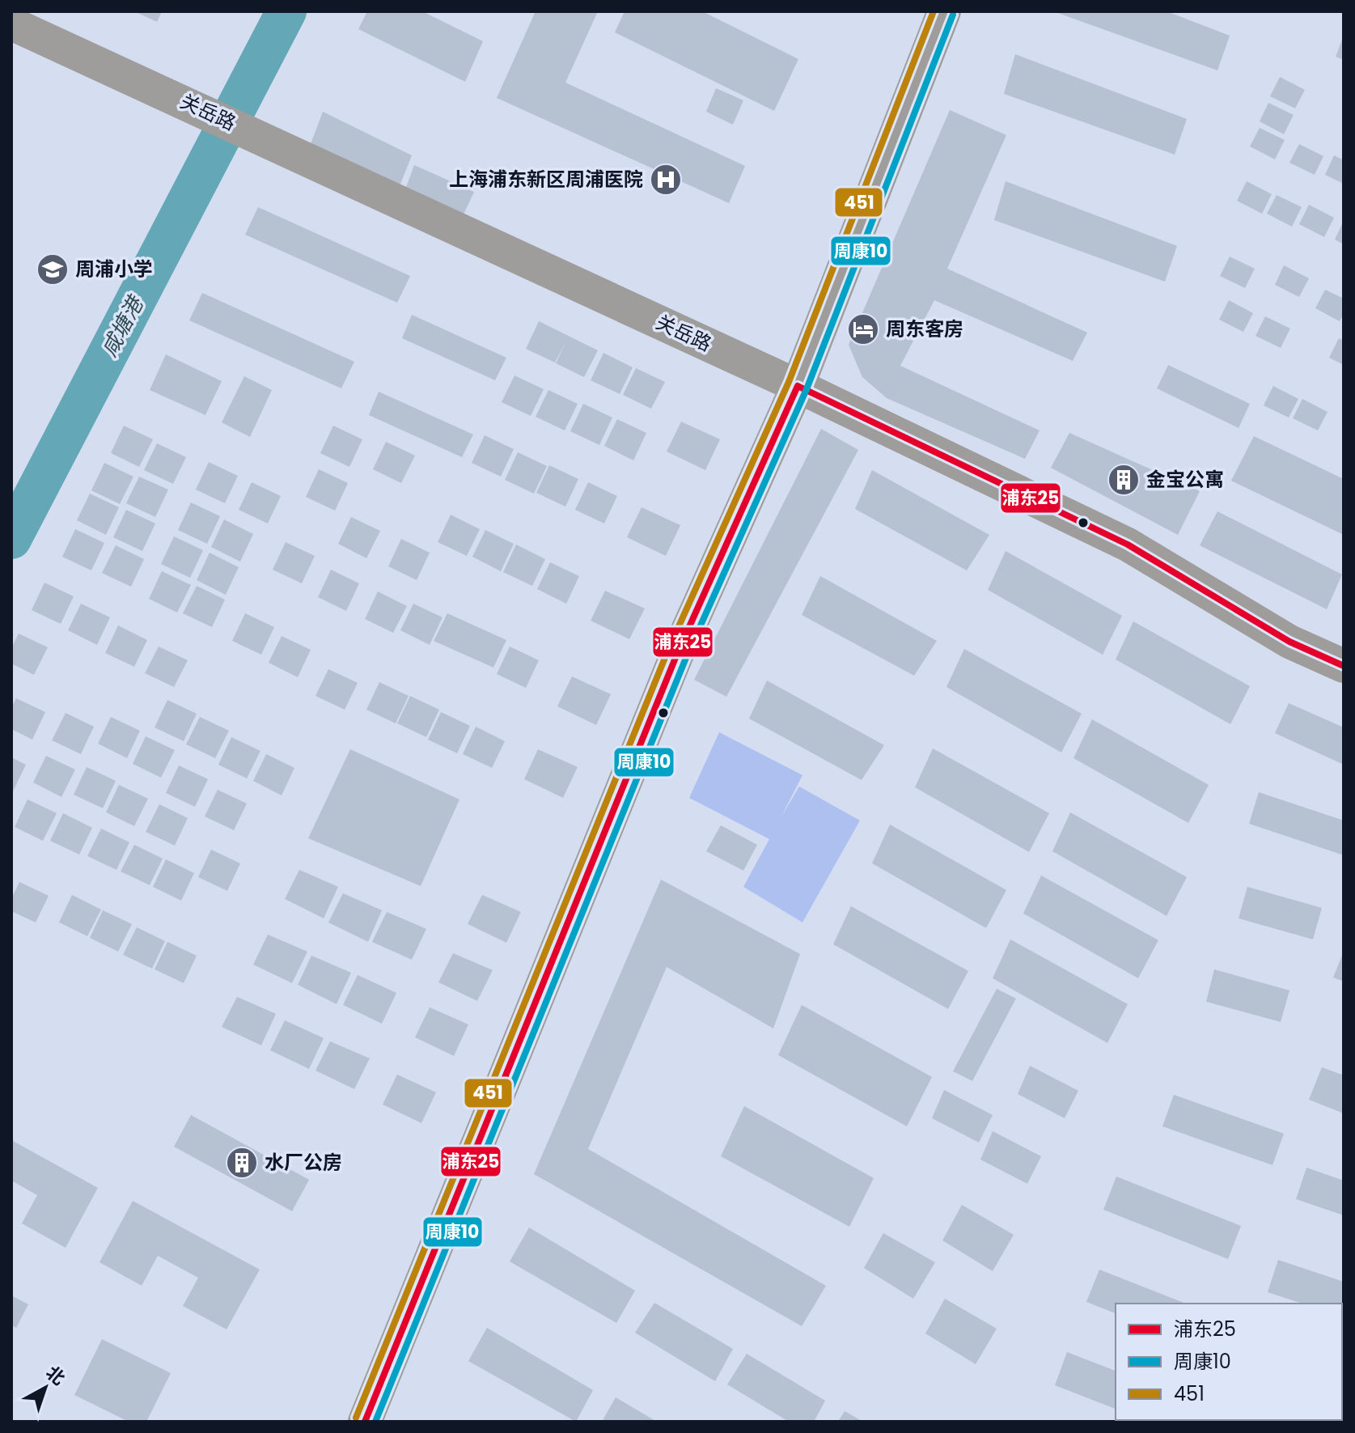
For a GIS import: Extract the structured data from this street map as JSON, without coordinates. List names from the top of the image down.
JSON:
{
  "streets": {
    "street": ["关岳路"]
  },
  "water": ["咸塘港"],
  "places": {
    "hospital": ["上海浦东新区周浦医院"],
    "school or university": ["周浦小学"],
    "hotel": ["周东客房"],
    "building": ["金宝公寓", "水厂公房"]
  },
  "lines": ["transit line 451", "transit line 周康10", "transit line 浦东25"],
  "legend": ["浦东25", "周康10", "451"],
  "north": "top right"
}
